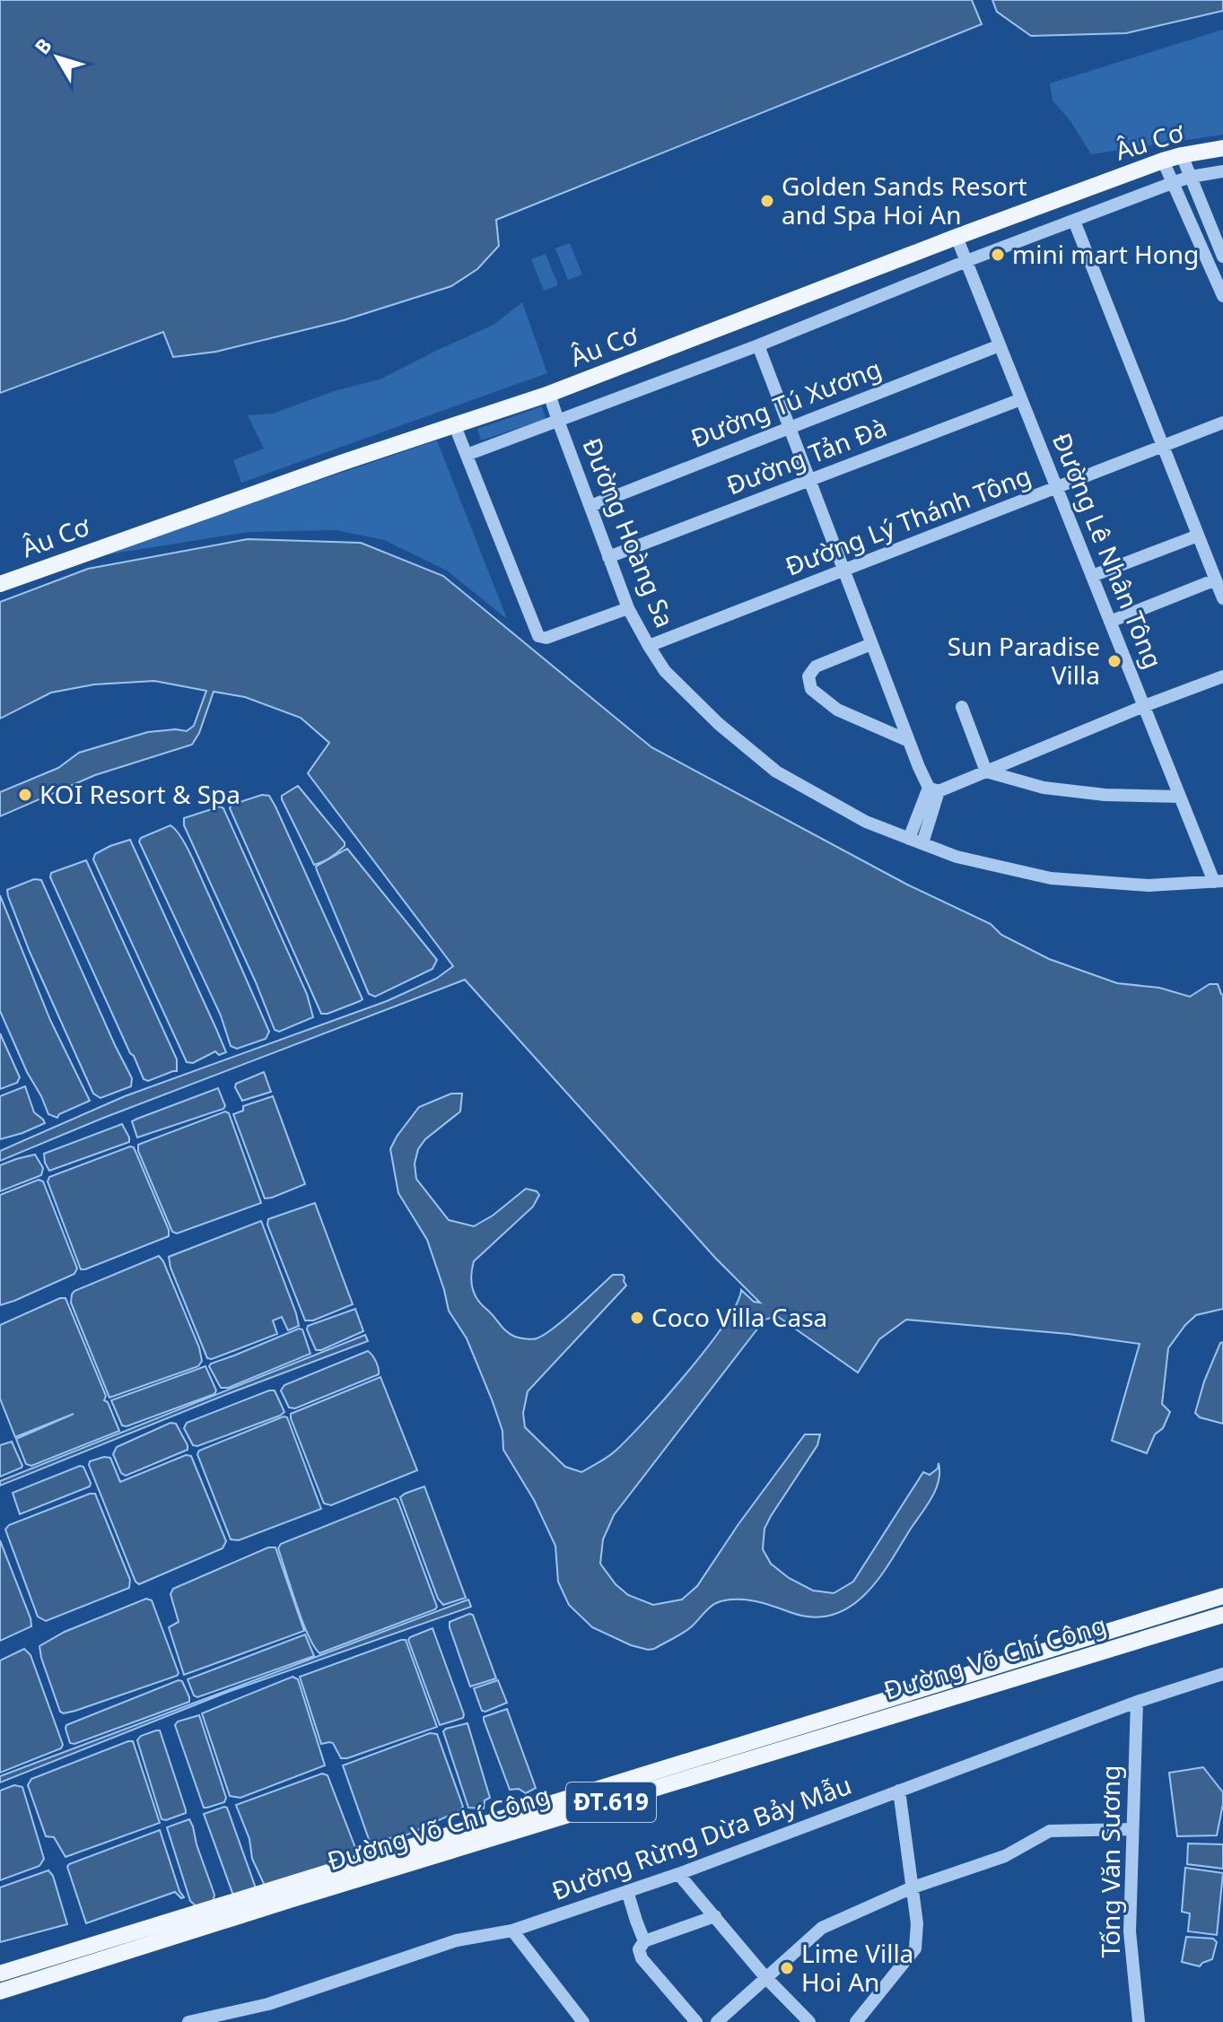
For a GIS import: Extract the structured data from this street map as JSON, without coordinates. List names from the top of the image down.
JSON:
{
  "streets": {
    "main road": ["Âu Cơ", "Đường Võ Chí Công", "ĐT.619"],
    "street": [
      "Đường Tú Xương",
      "Đường Tản Đà",
      "Đường Lý Thánh Tông",
      "Đường Hoàng Sa",
      "Đường Lê Nhân Tông",
      "Đường Rừng Dừa Bảy Mẫu",
      "Tống Văn Sương"
    ]
  },
  "crossings": [
    ["Âu Cơ", "Đường Hoàng Sa"],
    ["Âu Cơ", "Đường Lê Nhân Tông"],
    ["Đường Tú Xương", "Đường Hoàng Sa"],
    ["Đường Tú Xương", "Đường Lê Nhân Tông"],
    ["Đường Tản Đà", "Đường Hoàng Sa"],
    ["Đường Tản Đà", "Đường Lê Nhân Tông"],
    ["Đường Lý Thánh Tông", "Đường Hoàng Sa"],
    ["Đường Lý Thánh Tông", "Đường Lê Nhân Tông"],
    ["Đường Hoàng Sa", "Đường Lê Nhân Tông"],
    ["Đường Rừng Dừa Bảy Mẫu", "Tống Văn Sương"]
  ],
  "places": [
    "Golden Sands Resort and Spa Hoi An",
    "mini mart Hong",
    "Sun Paradise Villa",
    "KOI Resort & Spa",
    "Coco Villa Casa",
    "Lime Villa Hoi An"
  ],
  "north": "top left"
}
